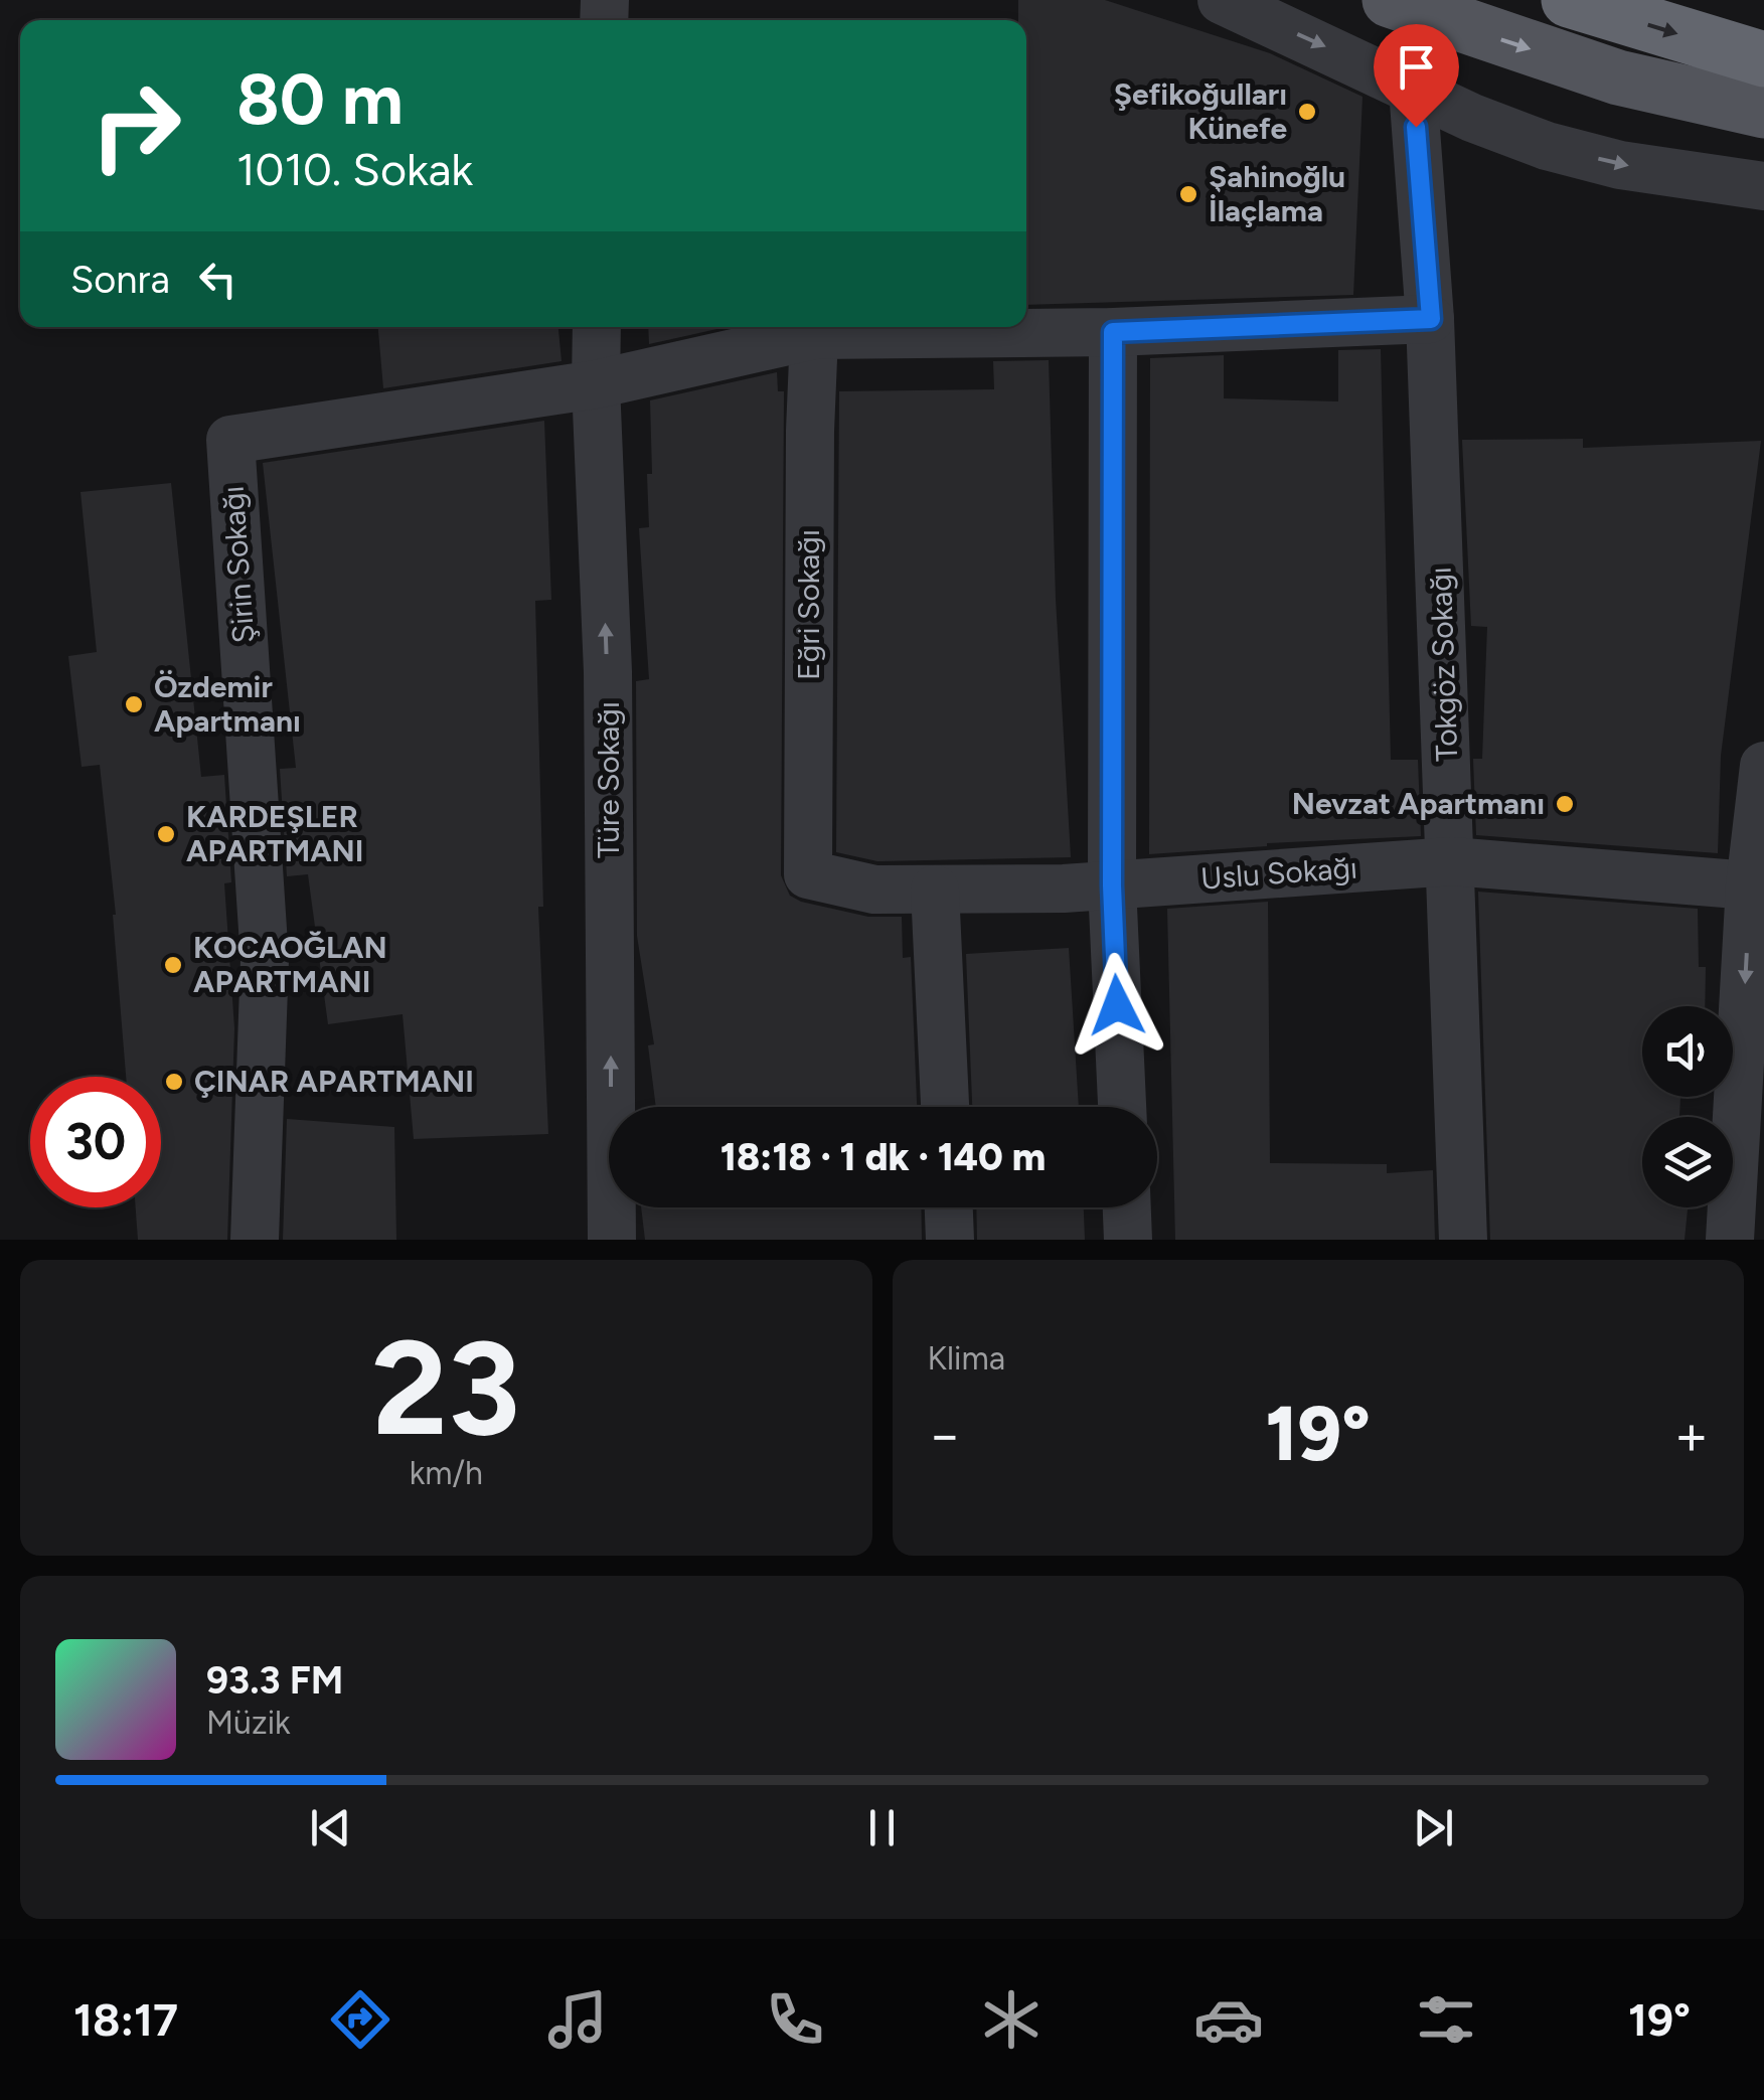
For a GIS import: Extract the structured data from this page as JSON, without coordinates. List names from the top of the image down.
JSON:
{
  "streets": {
    "street": [
      "Şirin Sokağı",
      "Eğri Sokağı",
      "Tokgöz Sokağı",
      "Türe Sokağı",
      "Uslu Sokağı"
    ]
  },
  "crossings": [
    ["Şirin Sokağı", "Türe Sokağı"],
    ["Eğri Sokağı", "Uslu Sokağı"],
    ["Tokgöz Sokağı", "Uslu Sokağı"]
  ],
  "one_way": ["Türe Sokağı"],
  "places": [
    "Şefikoğulları Künefe",
    "Şahinoğlu İlaçlama",
    "Özdemir Apartmanı",
    "Nevzat Apartmanı",
    "KARDEŞLER APARTMANI",
    "KOCAOĞLAN APARTMANI",
    "ÇINAR APARTMANI"
  ],
  "page": {
    "turn": ["80 m", "1010. Sokak"],
    "then": "Sonra",
    "limit": "30",
    "trip": "18:18 · 1 dk · 140 m",
    "tile": [
      ["23", "km/h"],
      "Klima"
    ],
    "heat": ["−", "19°", "+"],
    "song": ["93.3 FM", "Müzik"],
    "tabs": ["18:17", "19°"]
  }
}
